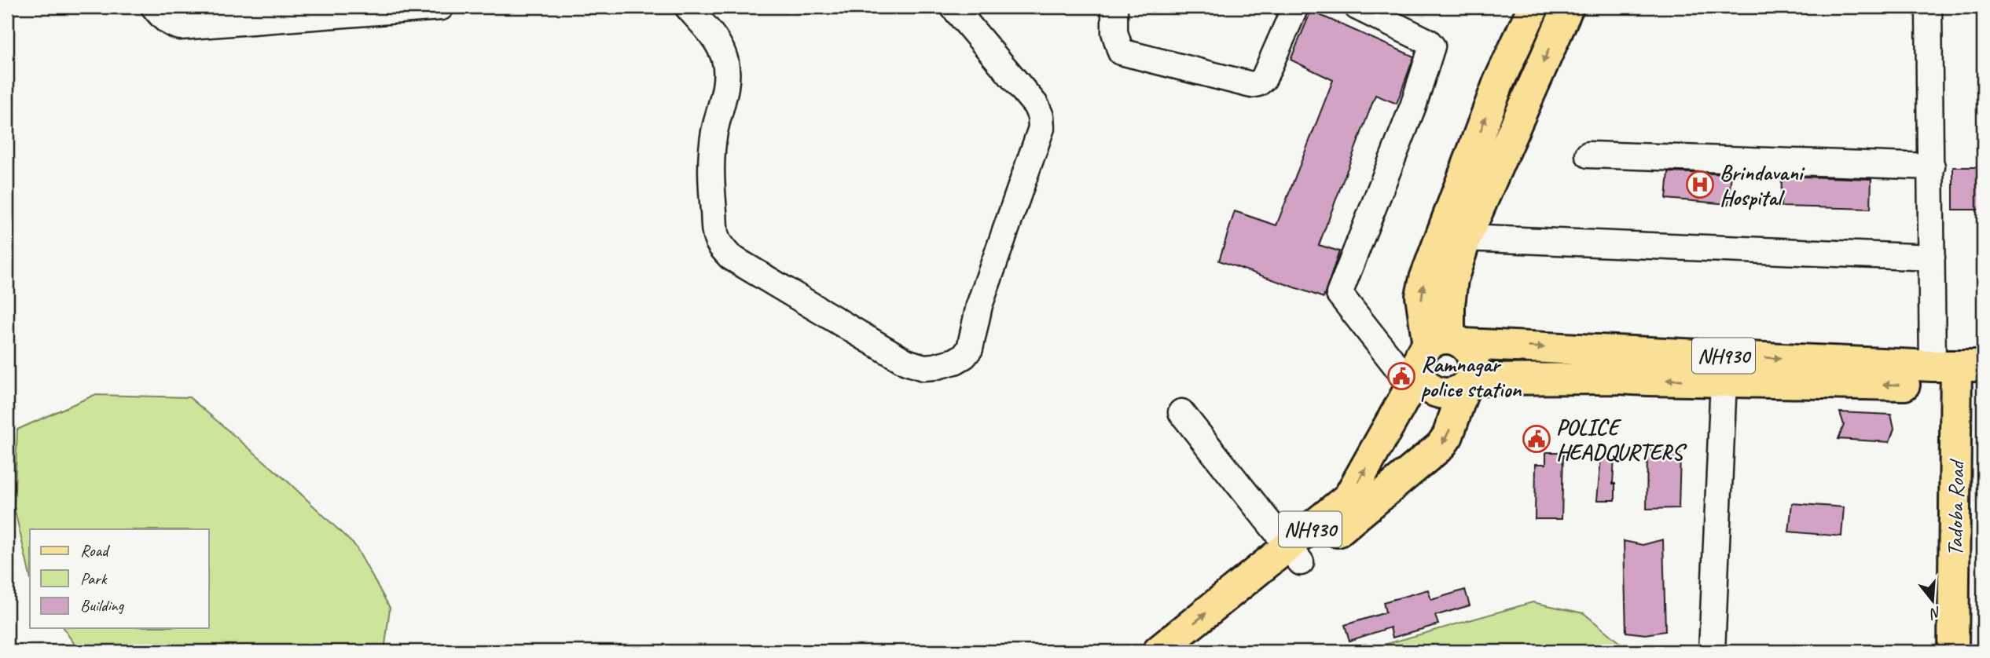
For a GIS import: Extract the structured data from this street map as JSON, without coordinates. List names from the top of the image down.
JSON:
{
  "streets": {
    "main road": ["NH930", "Tadoba Road"]
  },
  "crossings": [
    ["NH930", "Tadoba Road"]
  ],
  "places": {
    "hospital": ["Brindavani Hospital"],
    "public building": ["Ramnagar police station", "POLICE HEADQURTERS"]
  },
  "legend": ["Road", "Park", "Building"],
  "north": "bottom"
}
